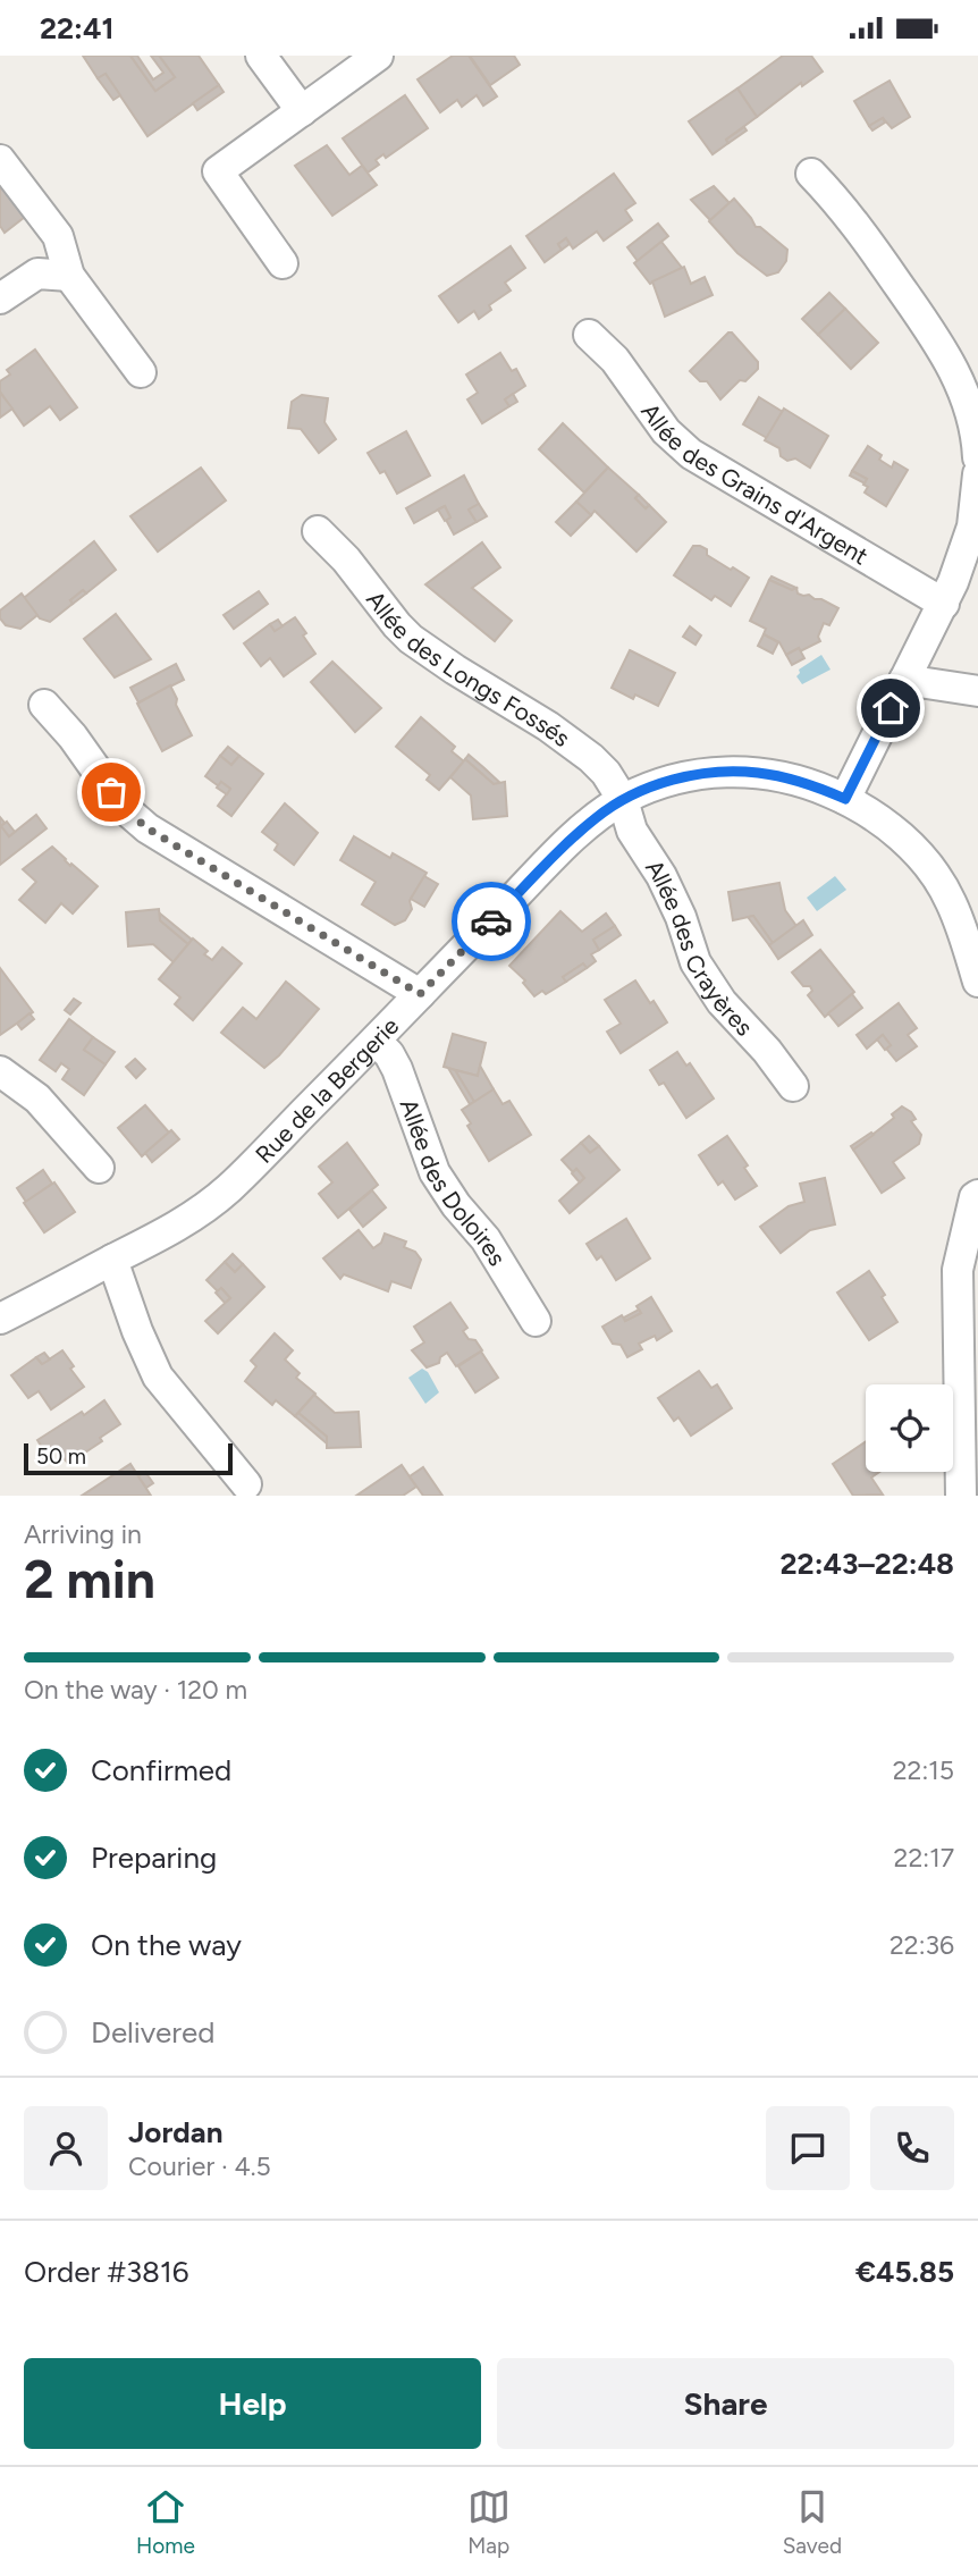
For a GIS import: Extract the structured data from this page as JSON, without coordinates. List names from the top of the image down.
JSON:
{
  "streets": {
    "street": [
      "Allée des Grains d'Argent",
      "Allée des Longs Fossés",
      "Allée des Crayères",
      "Rue de la Bergerie",
      "Allée des Doloires"
    ]
  },
  "crossings": [
    ["Allée des Longs Fossés", "Allée des Crayères"],
    ["Allée des Longs Fossés", "Rue de la Bergerie"],
    ["Allée des Crayères", "Rue de la Bergerie"],
    ["Rue de la Bergerie", "Allée des Doloires"]
  ],
  "scale_bar": "50 m",
  "page": {
    "status": "22:41",
    "scale": "50 m",
    "heading": ["2 min", "Arriving in", "22:43–22:48"],
    "panel": [
      "Jordan",
      "Courier · 4.5",
      "Order #3816",
      "€45.85"
    ],
    "bar": "On the way · 120 m",
    "list": [
      ["Confirmed", "22:15"],
      ["Preparing", "22:17"],
      ["On the way", "22:36"],
      "Delivered"
    ],
    "buttons": ["Help", "Share"],
    "tabs": ["Home", "Map", "Saved"]
  }
}
